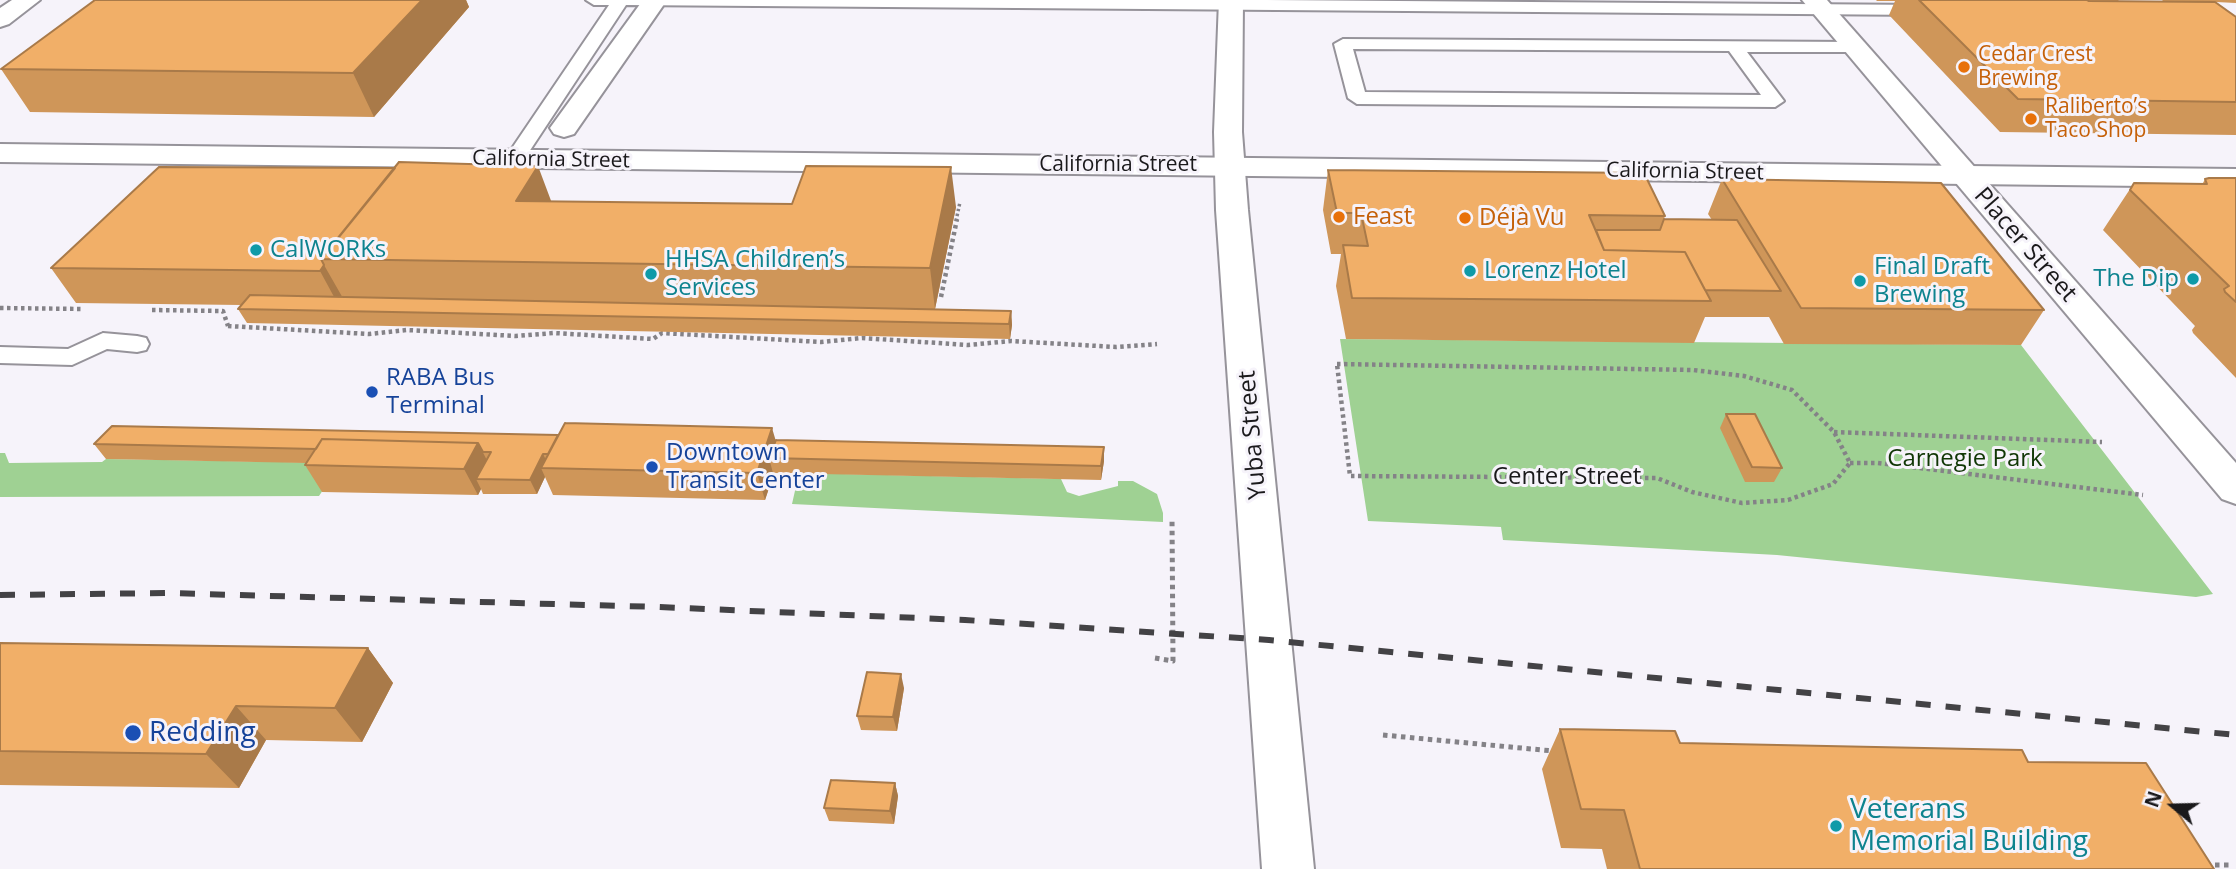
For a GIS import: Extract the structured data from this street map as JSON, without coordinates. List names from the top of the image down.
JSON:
{
  "streets": {
    "main road": ["California Street", "Placer Street", "Yuba Street"],
    "path": ["Center Street"]
  },
  "crossings": [
    ["California Street", "Placer Street"],
    ["California Street", "Yuba Street"]
  ],
  "parks": ["Carnegie Park"],
  "places": [
    "Cedar Crest Brewing",
    "Raliberto’s Taco Shop",
    "Feast",
    "Déjà Vu",
    "CalWORKs",
    "Lorenz Hotel",
    "HHSA Children’s Services",
    "The Dip",
    "Final Draft Brewing",
    "RABA Bus Terminal",
    "Downtown Transit Center",
    "Redding",
    "Veterans Memorial Building"
  ],
  "north": "left"
}
